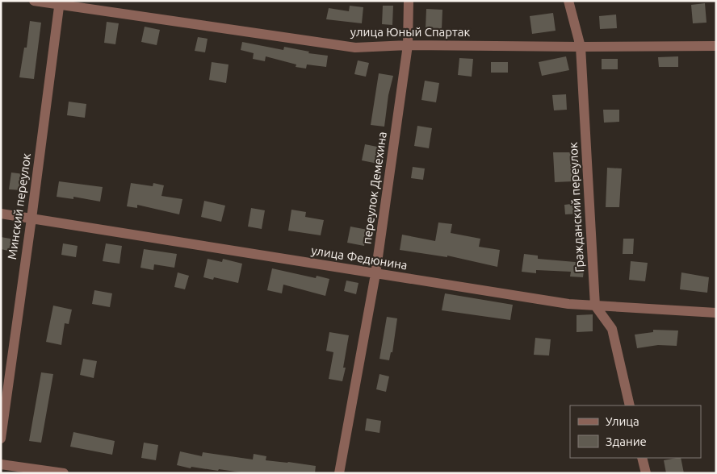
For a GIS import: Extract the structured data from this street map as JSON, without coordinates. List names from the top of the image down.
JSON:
{
  "streets": {
    "street": [
      "улица Юный Спартак",
      "переулок Демехина",
      "Минский переулок",
      "Гражданский переулок",
      "улица Федюнина"
    ]
  },
  "crossings": [
    ["улица Юный Спартак", "переулок Демехина"],
    ["улица Юный Спартак", "Минский переулок"],
    ["улица Юный Спартак", "Гражданский переулок"],
    ["переулок Демехина", "улица Федюнина"],
    ["Минский переулок", "улица Федюнина"],
    ["Гражданский переулок", "улица Федюнина"]
  ],
  "legend": ["Улица", "Здание"]
}
